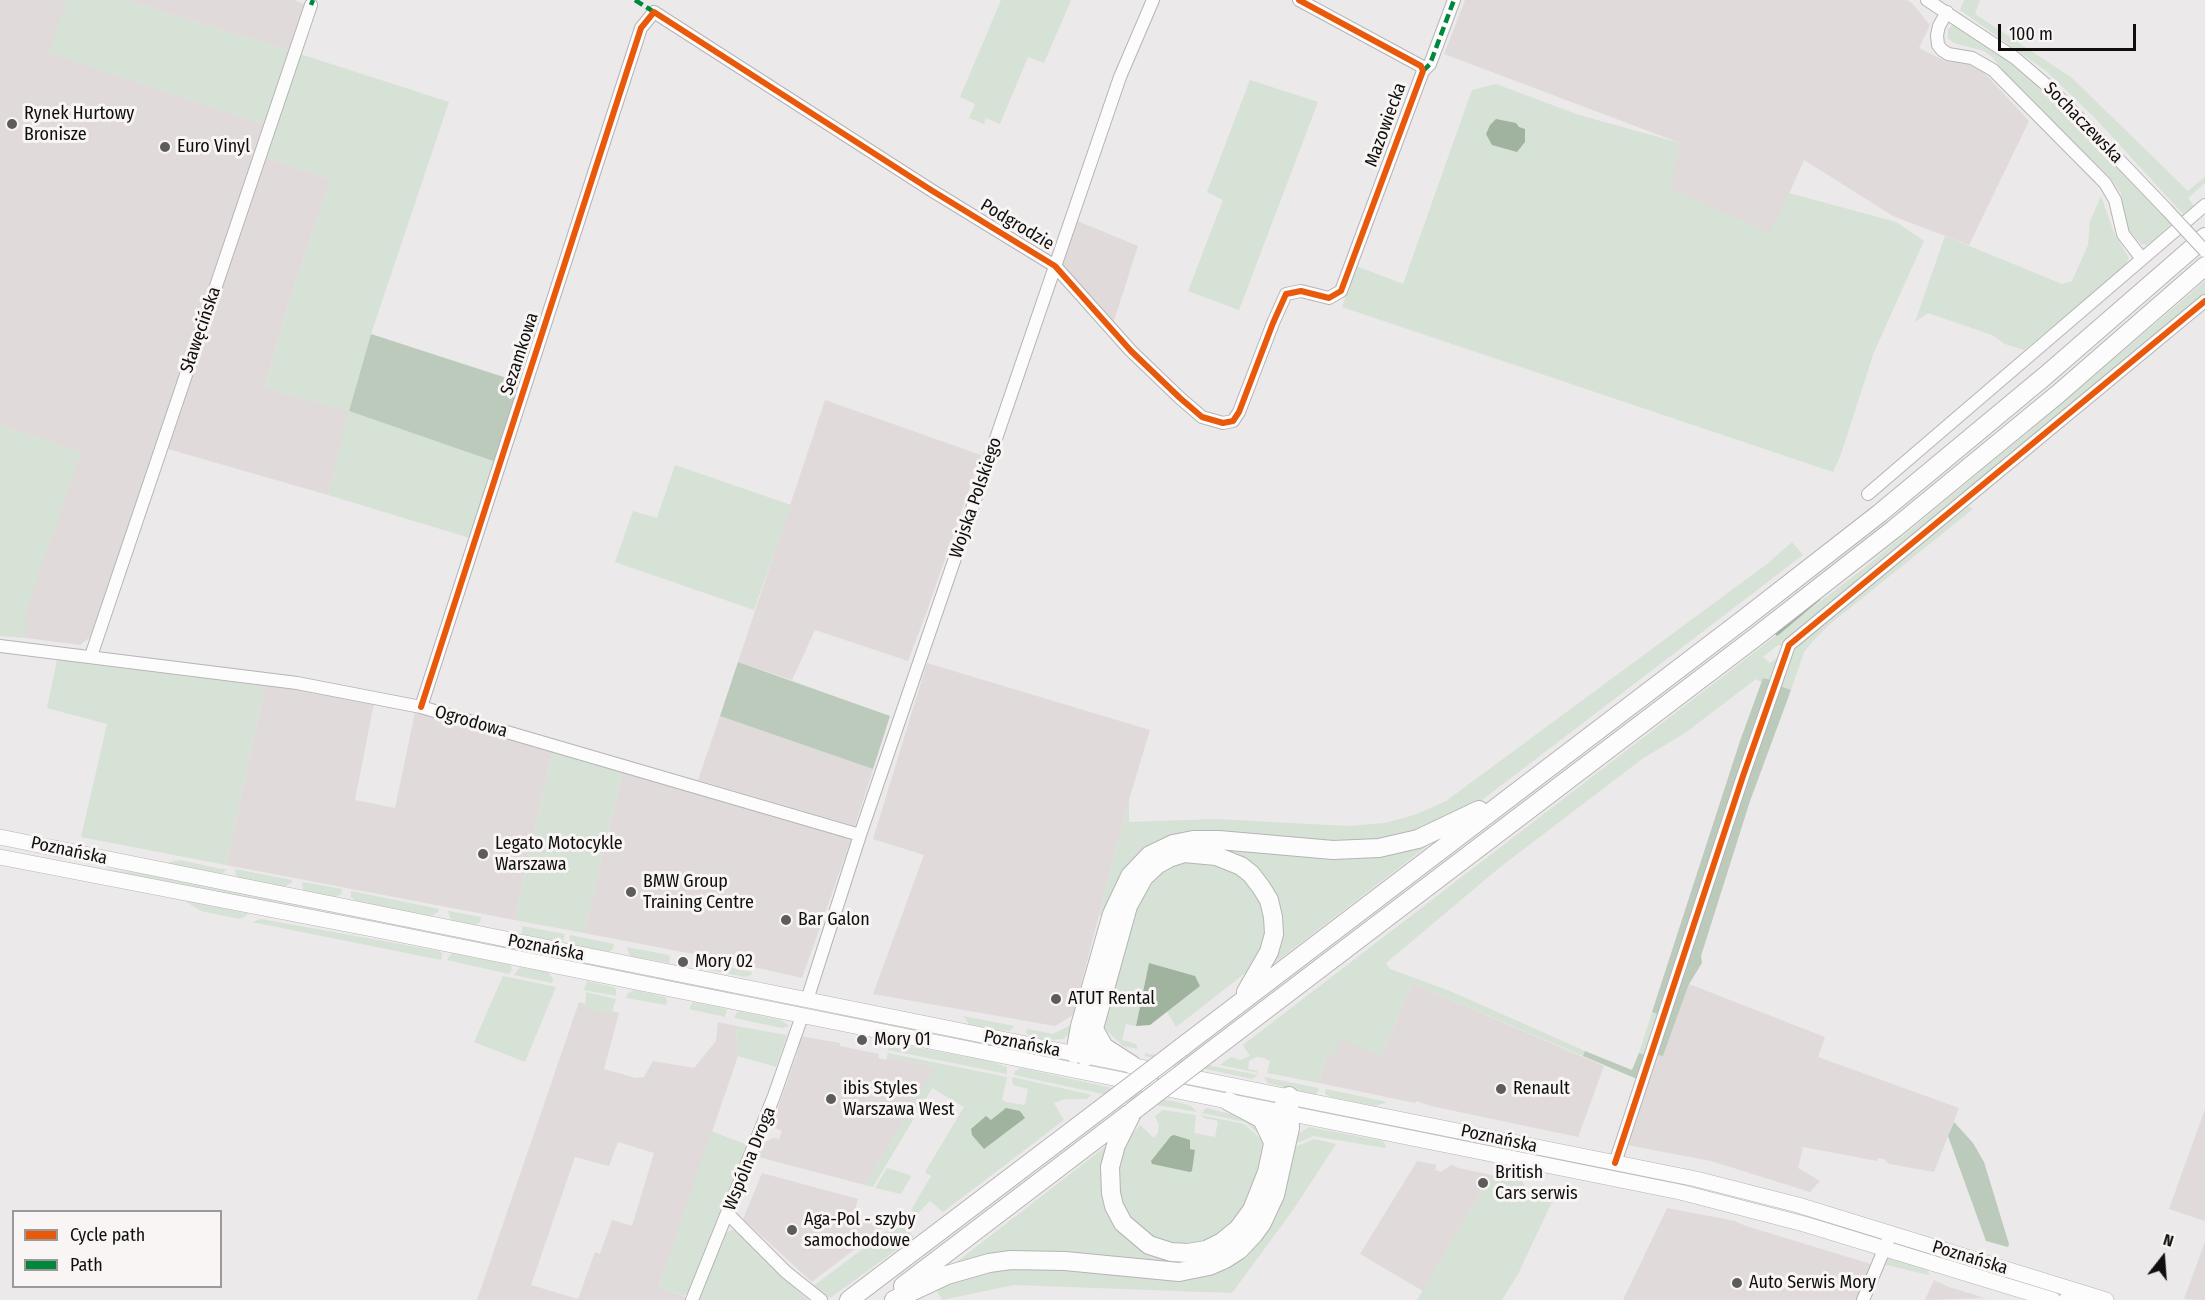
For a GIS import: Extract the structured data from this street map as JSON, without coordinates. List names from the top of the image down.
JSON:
{
  "streets": {
    "main road": ["Poznańska"],
    "street": [
      "Sochaczewska",
      "Mazowiecka",
      "Podgrodzie",
      "Sławęcińska",
      "Sezamkowa",
      "Wojska Polskiego",
      "Ogrodowa",
      "Wspólna Droga"
    ]
  },
  "crossings": [
    ["Mazowiecka", "Podgrodzie"],
    ["Podgrodzie", "Sezamkowa"],
    ["Podgrodzie", "Wojska Polskiego"],
    ["Sławęcińska", "Ogrodowa"],
    ["Sezamkowa", "Ogrodowa"],
    ["Wojska Polskiego", "Ogrodowa"],
    ["Wojska Polskiego", "Poznańska"],
    ["Poznańska", "Wspólna Droga"]
  ],
  "places": [
    "Rynek Hurtowy Bronisze",
    "Euro Vinyl",
    "Legato Motocykle Warszawa",
    "BMW Group Training Centre",
    "Bar Galon",
    "Mory 02",
    "ATUT Rental",
    "Mory 01",
    "Renault",
    "ibis Styles Warszawa West",
    "British Cars serwis",
    "Aga-Pol - szyby samochodowe",
    "Auto Serwis Mory"
  ],
  "legend": ["Cycle path", "Path"],
  "scale_bar": "100 m",
  "north": "top"
}
